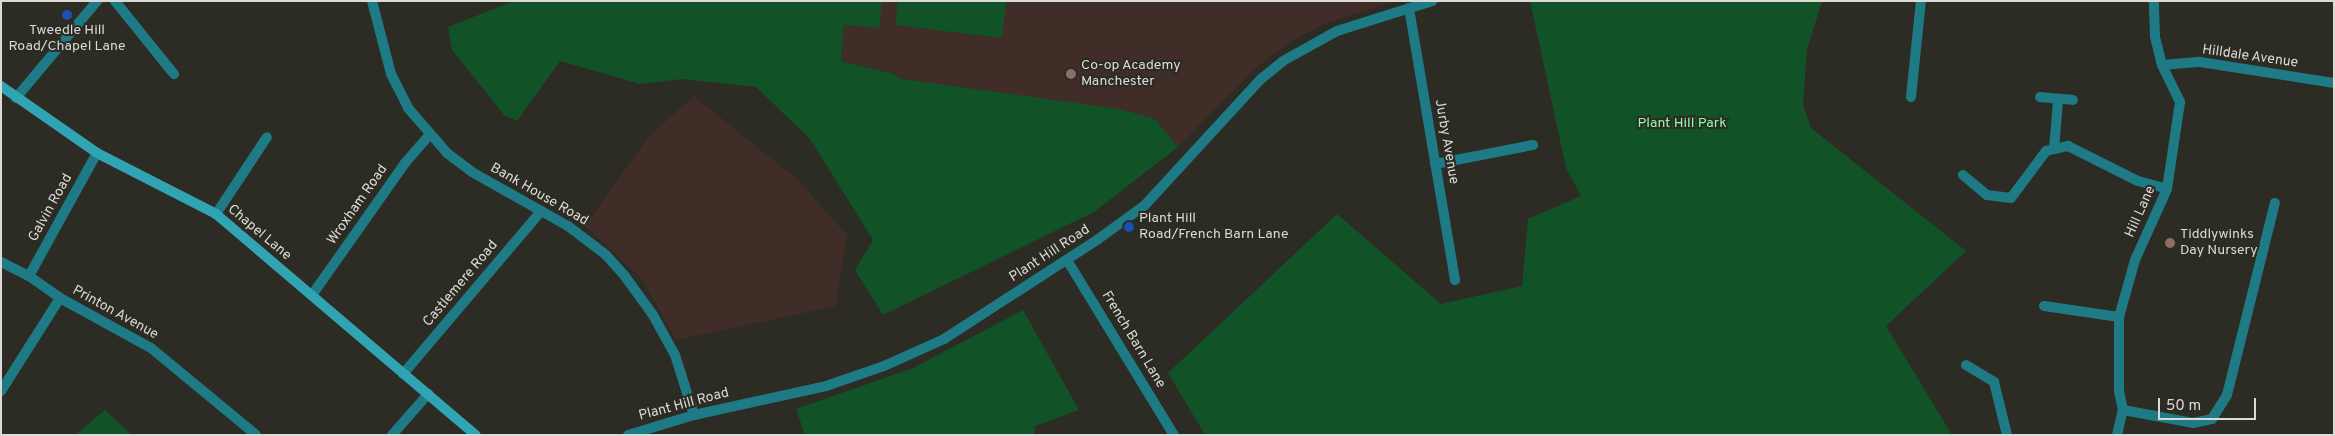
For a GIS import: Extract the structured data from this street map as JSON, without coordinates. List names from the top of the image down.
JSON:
{
  "streets": {
    "street": [
      "Hilldale Avenue",
      "Jurby Avenue",
      "Bank House Road",
      "Wroxham Road",
      "Galvin Road",
      "Hill Lane",
      "Chapel Lane",
      "Plant Hill Road",
      "Castlemere Road",
      "Printon Avenue",
      "French Barn Lane"
    ]
  },
  "crossings": [
    ["Hilldale Avenue", "Hill Lane"],
    ["Jurby Avenue", "Plant Hill Road"],
    ["Bank House Road", "Wroxham Road"],
    ["Bank House Road", "Plant Hill Road"],
    ["Bank House Road", "Castlemere Road"],
    ["Wroxham Road", "Chapel Lane"],
    ["Galvin Road", "Chapel Lane"],
    ["Galvin Road", "Printon Avenue"],
    ["Chapel Lane", "Castlemere Road"],
    ["Plant Hill Road", "French Barn Lane"]
  ],
  "parks": ["Plant Hill Park"],
  "places": [
    "Tweedle Hill Road/Chapel Lane",
    "Co-op Academy Manchester",
    "Plant Hill Road/French Barn Lane",
    "Tiddlywinks Day Nursery"
  ],
  "scale_bar": "50 m"
}
